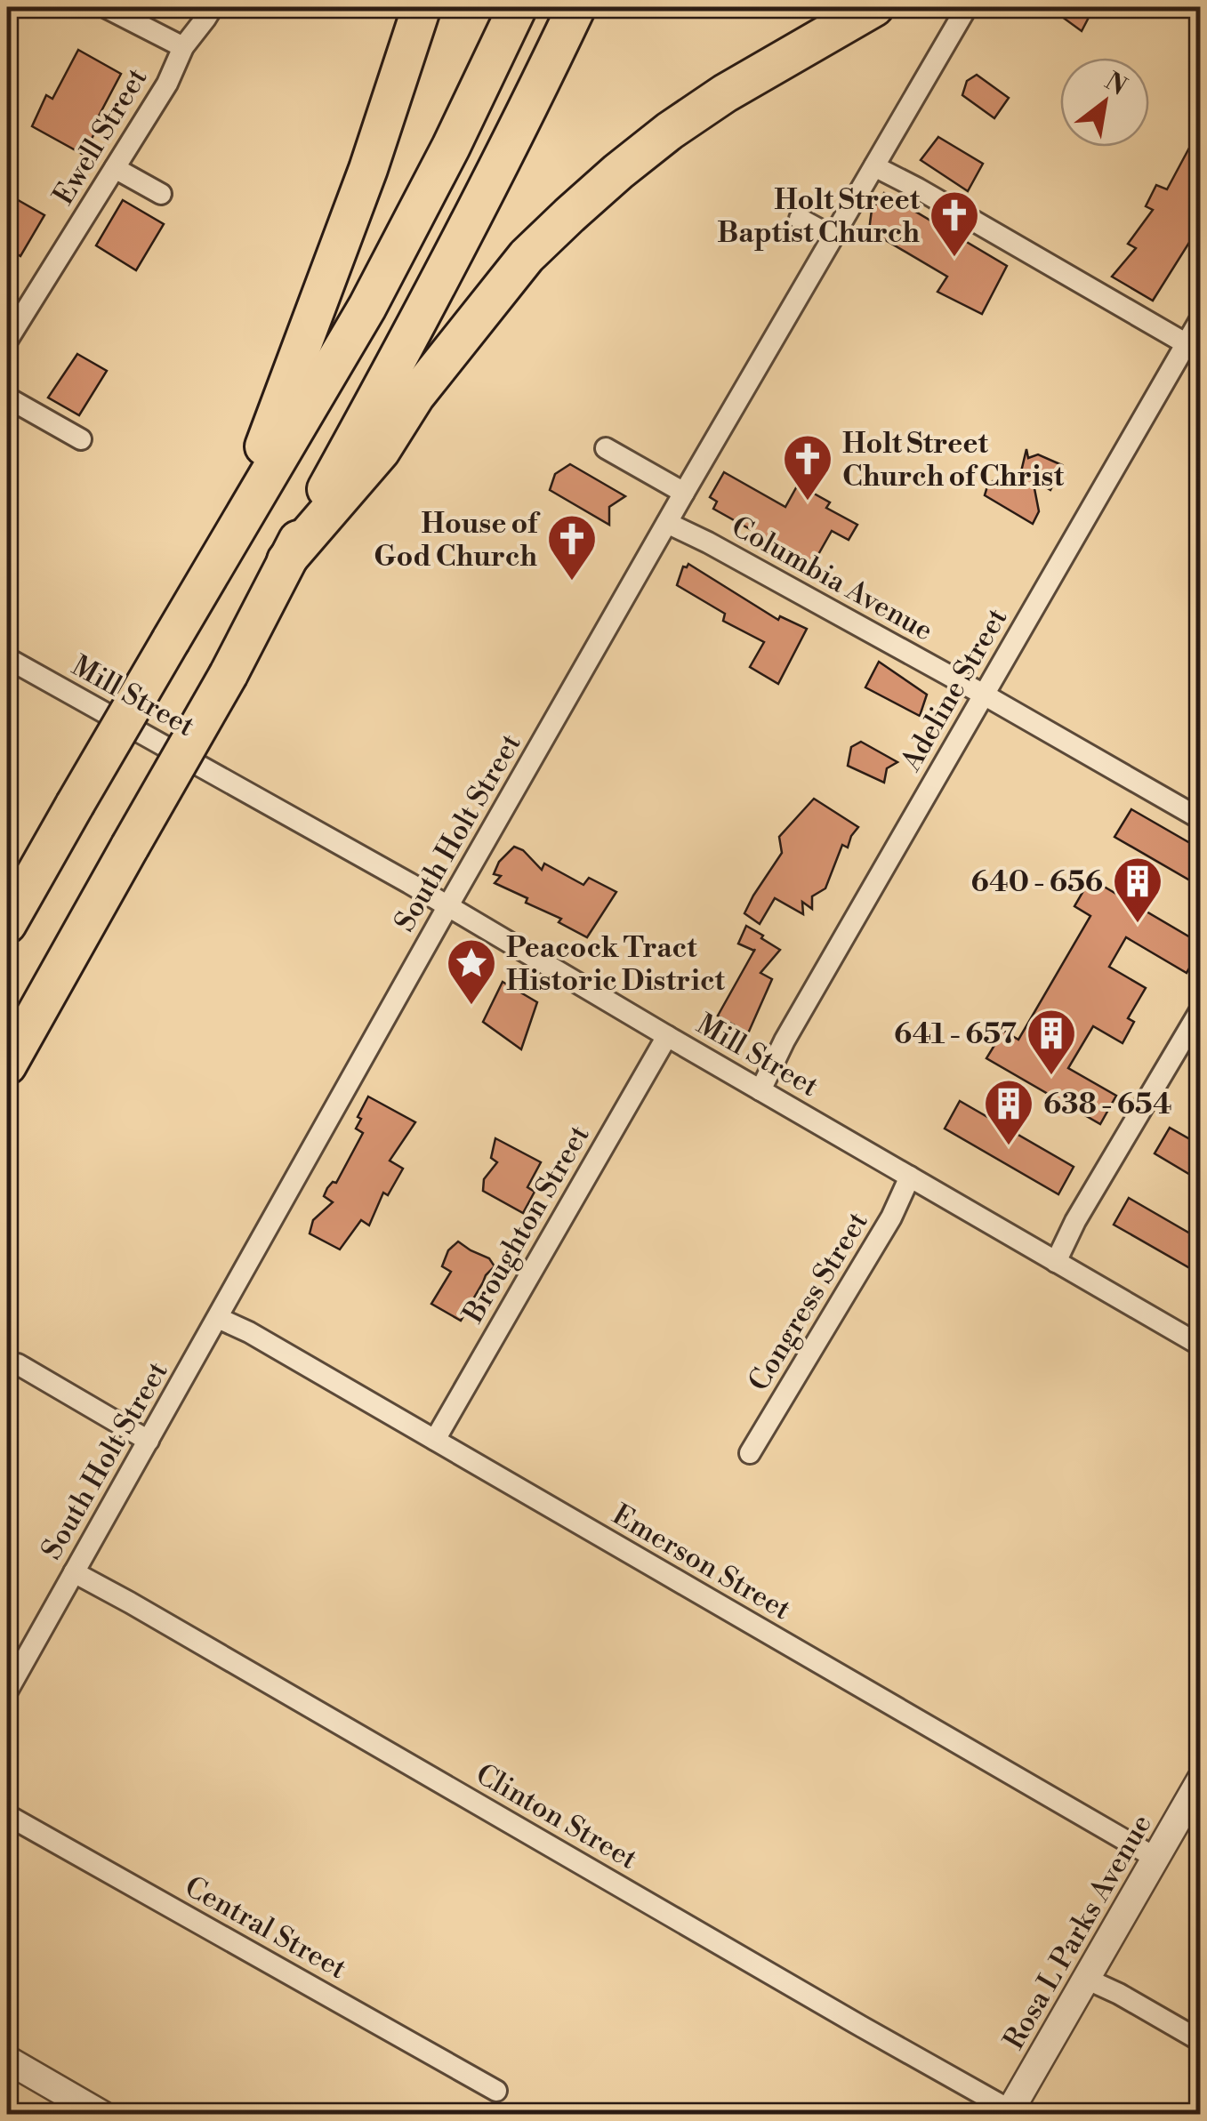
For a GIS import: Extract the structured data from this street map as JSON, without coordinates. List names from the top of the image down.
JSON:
{
  "streets": {
    "street": [
      "Ewell Street",
      "Columbia Avenue",
      "Adeline Street",
      "Mill Street",
      "South Holt Street",
      "Broughton Street",
      "Congress Street",
      "Emerson Street",
      "Clinton Street",
      "Central Street",
      "Rosa L Parks Avenue"
    ]
  },
  "crossings": [
    ["Columbia Avenue", "Adeline Street"],
    ["Columbia Avenue", "South Holt Street"],
    ["Adeline Street", "Mill Street"],
    ["Mill Street", "South Holt Street"],
    ["Mill Street", "Broughton Street"],
    ["Mill Street", "Congress Street"],
    ["South Holt Street", "Emerson Street"],
    ["South Holt Street", "Clinton Street"],
    ["Broughton Street", "Emerson Street"],
    ["Emerson Street", "Rosa L Parks Avenue"],
    ["Clinton Street", "Rosa L Parks Avenue"]
  ],
  "places": {
    "church": ["Holt Street Baptist Church", "Holt Street Church of Christ", "House of God Church"],
    "building": ["640 - 656", "641 - 657", "638 - 654"],
    "place": ["Peacock Tract Historic District"]
  },
  "north": "top right"
}
